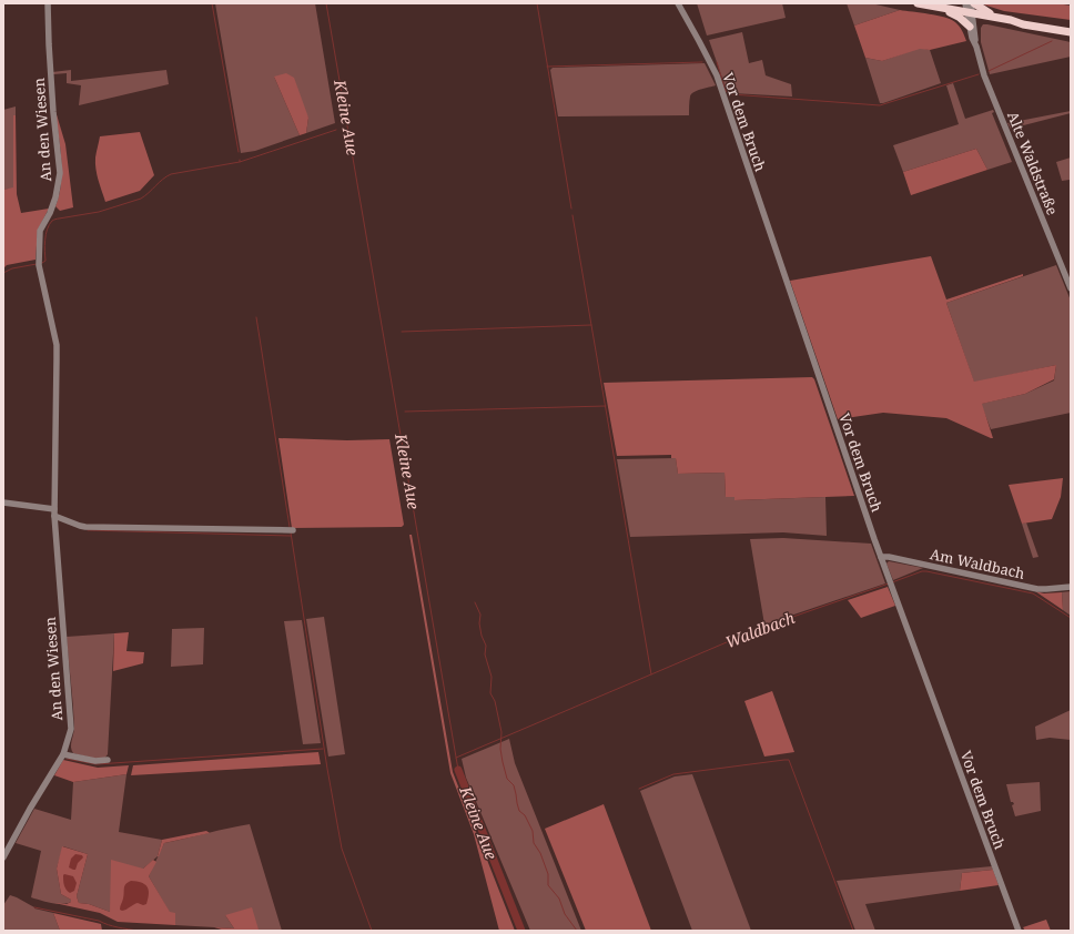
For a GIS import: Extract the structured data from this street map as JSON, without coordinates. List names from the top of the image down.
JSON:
{
  "streets": {
    "street": [
      "Vor dem Bruch",
      "An den Wiesen",
      "Alte Waldstraße",
      "Am Waldbach"
    ]
  },
  "crossings": [
    ["Vor dem Bruch", "Am Waldbach"]
  ],
  "water": ["Kleine Aue", "Waldbach"]
}
